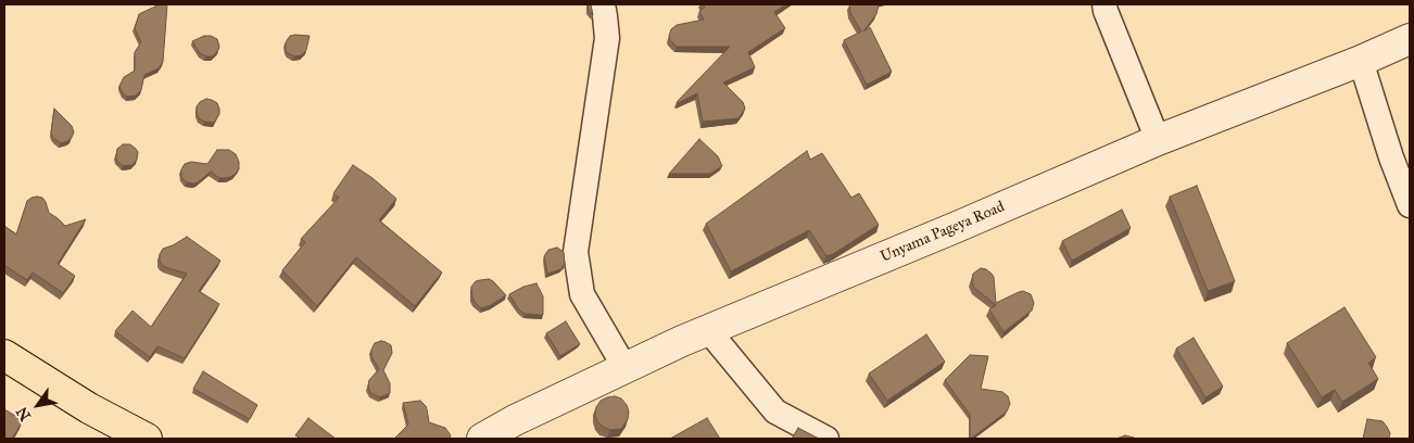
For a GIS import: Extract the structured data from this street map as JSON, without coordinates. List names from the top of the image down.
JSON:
{
  "streets": {
    "street": ["Unyama Pageya Road"]
  },
  "north": "bottom left"
}
